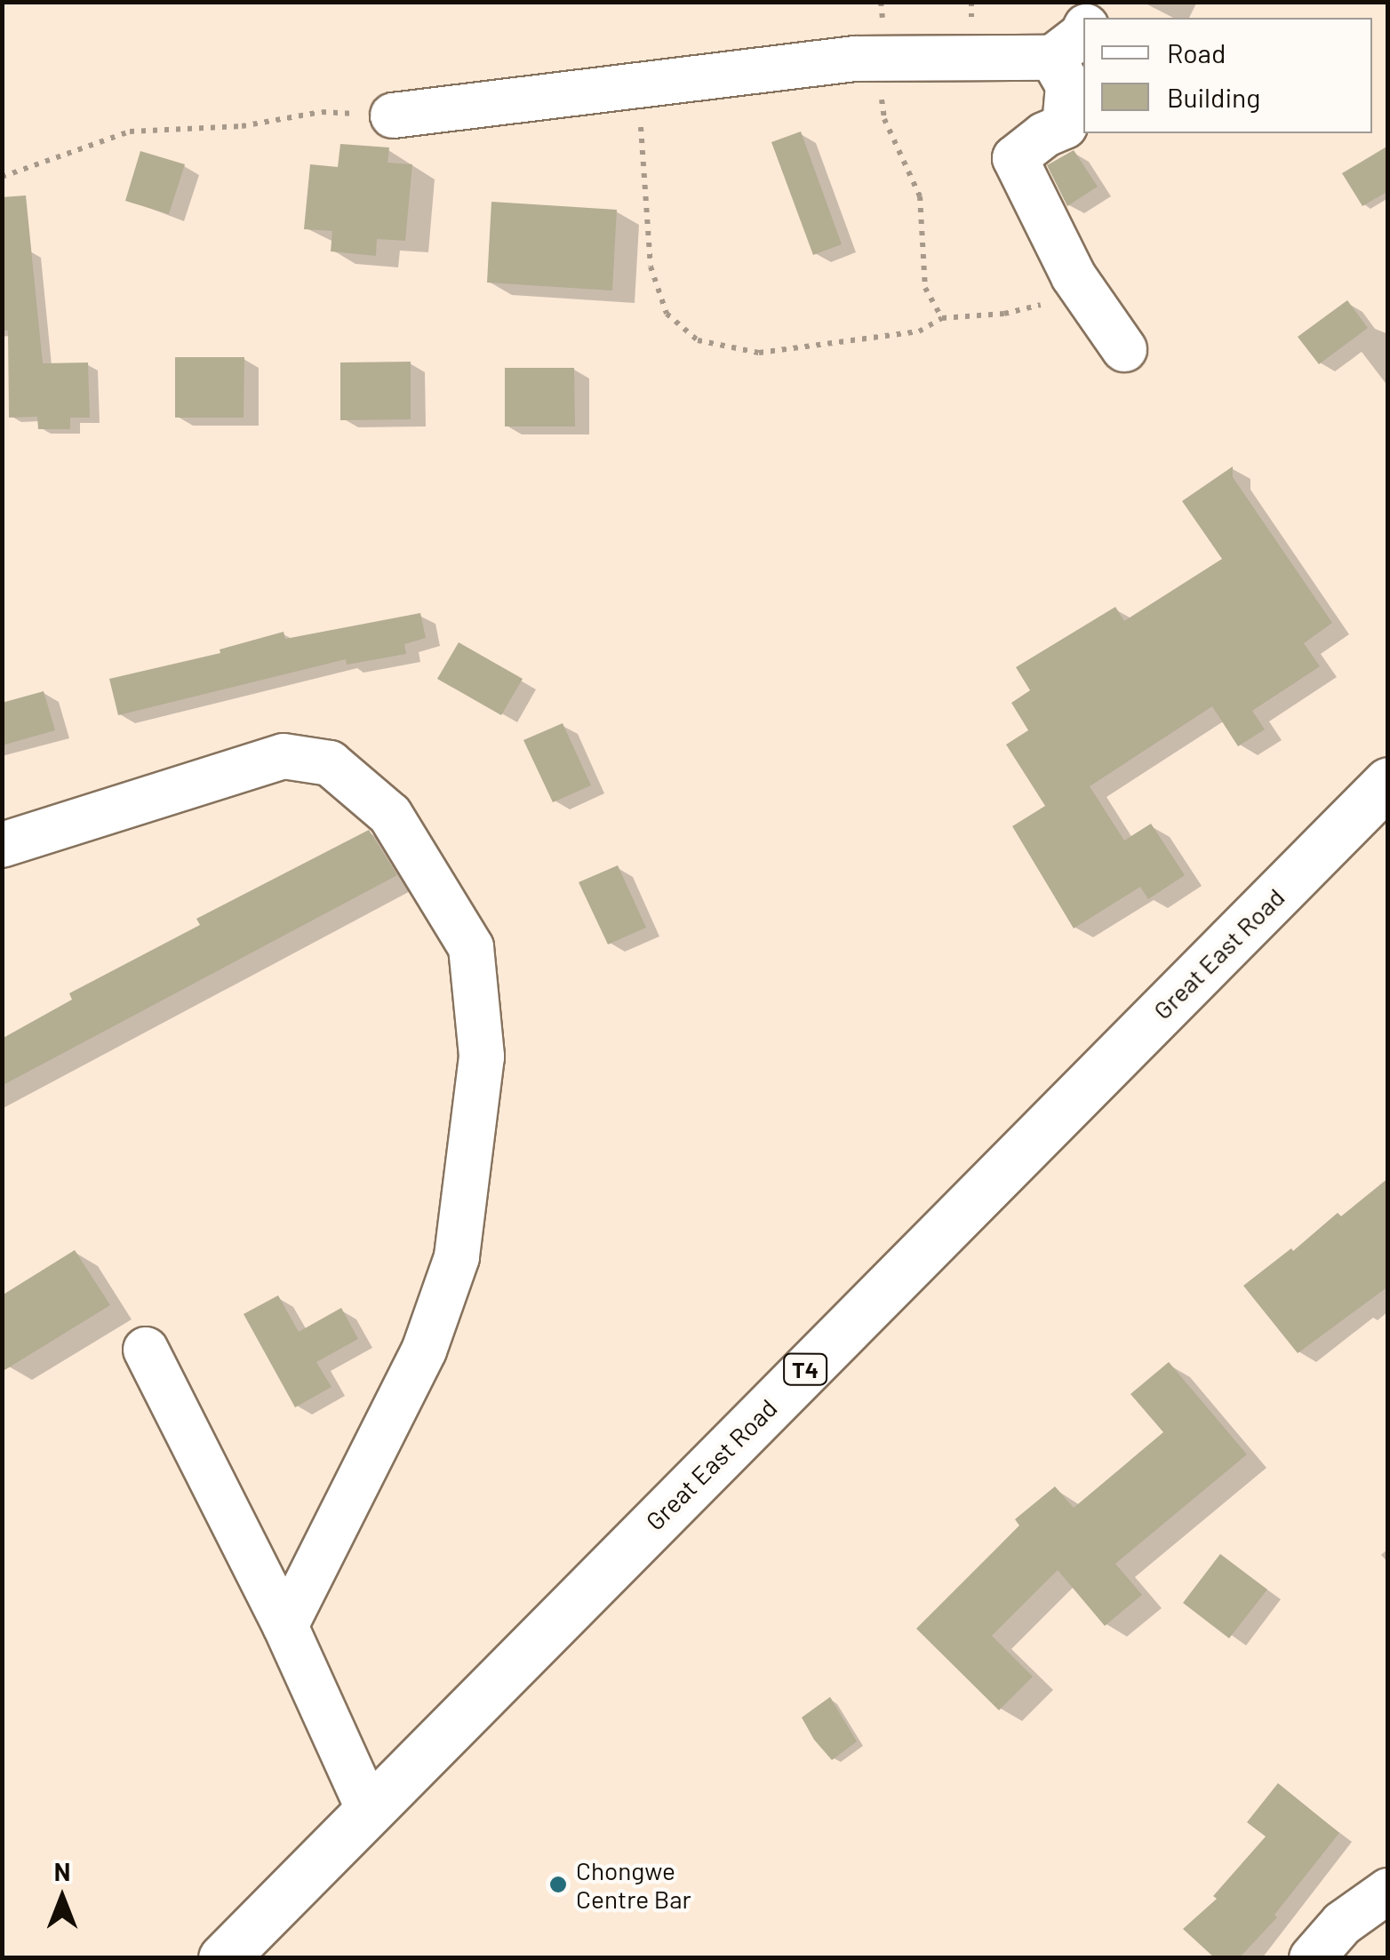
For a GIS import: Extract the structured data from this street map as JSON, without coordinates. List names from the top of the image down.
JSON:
{
  "streets": {
    "highway": ["Great East Road", "T4"]
  },
  "places": ["Chongwe Centre Bar"],
  "legend": ["Road", "Building"],
  "north": "top"
}
